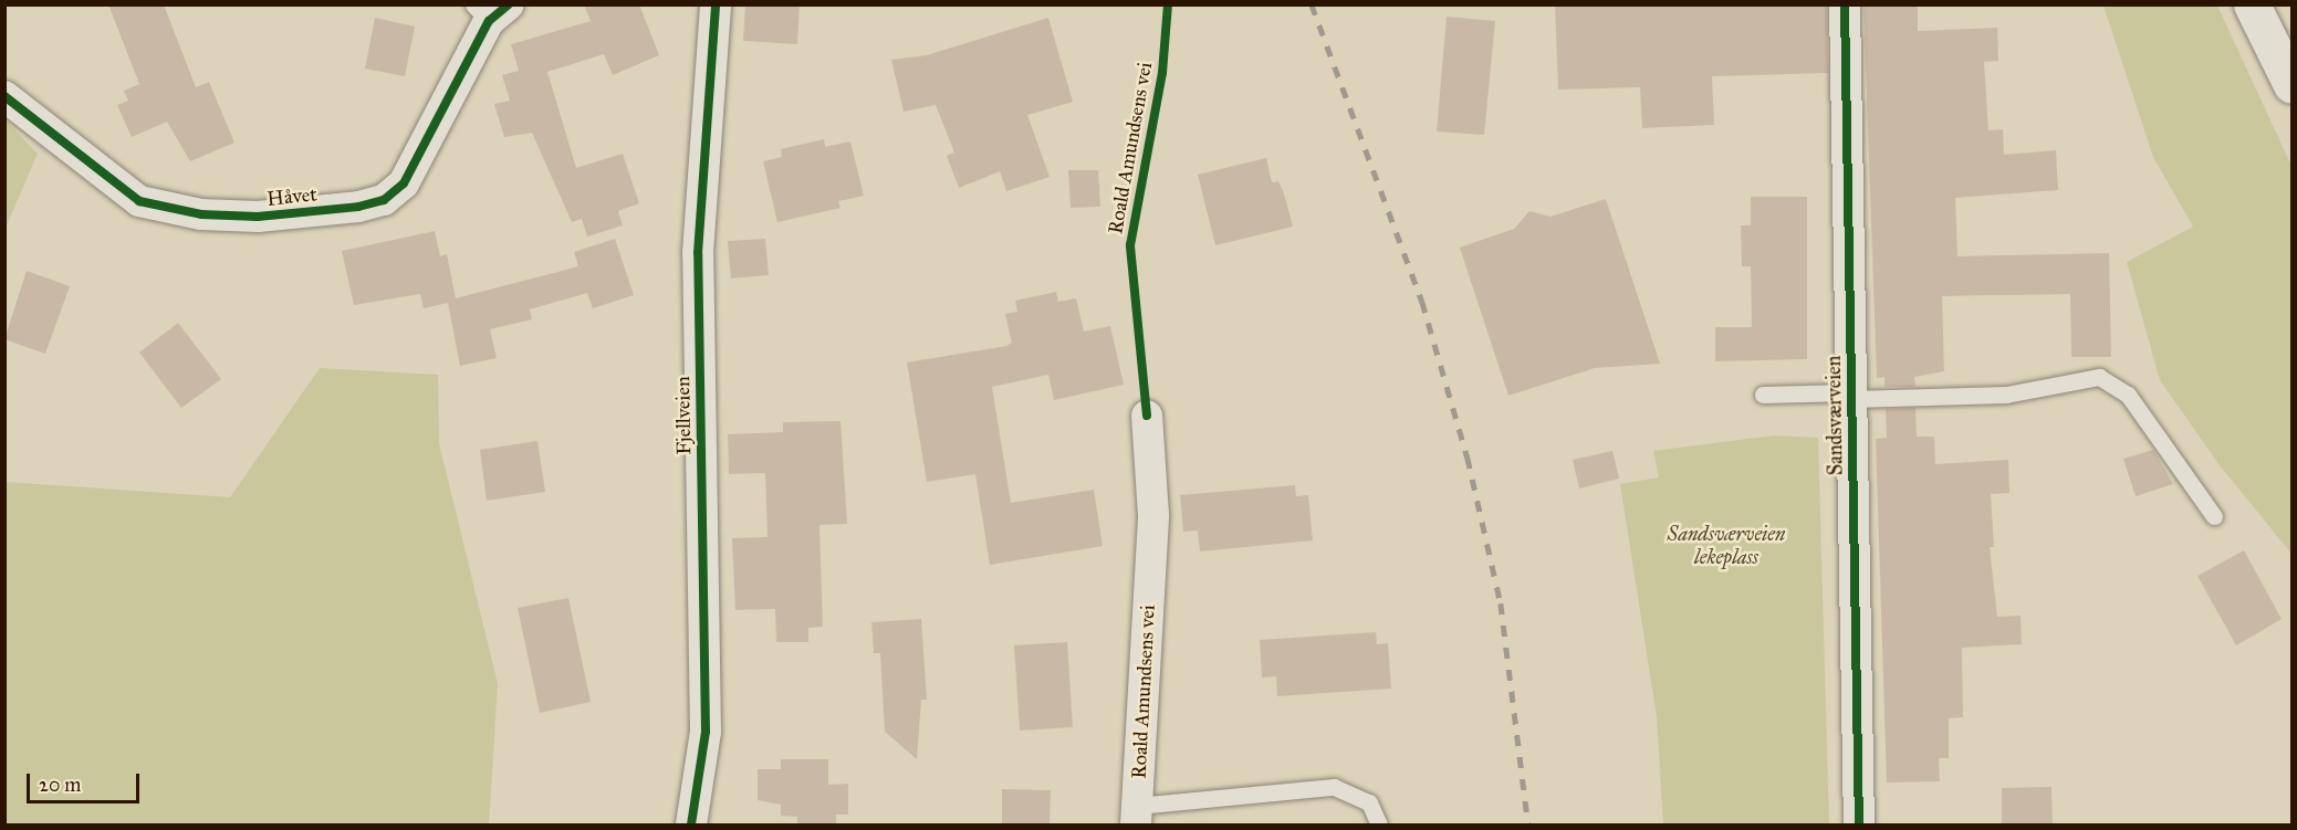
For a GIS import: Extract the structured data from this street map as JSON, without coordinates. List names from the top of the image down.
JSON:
{
  "streets": {
    "street": [
      "Roald Amundsens vei",
      "Håvet",
      "Fjellveien",
      "Sandsværveien"
    ]
  },
  "parks": ["Sandsværveien lekeplass"],
  "scale_bar": "20 m"
}
